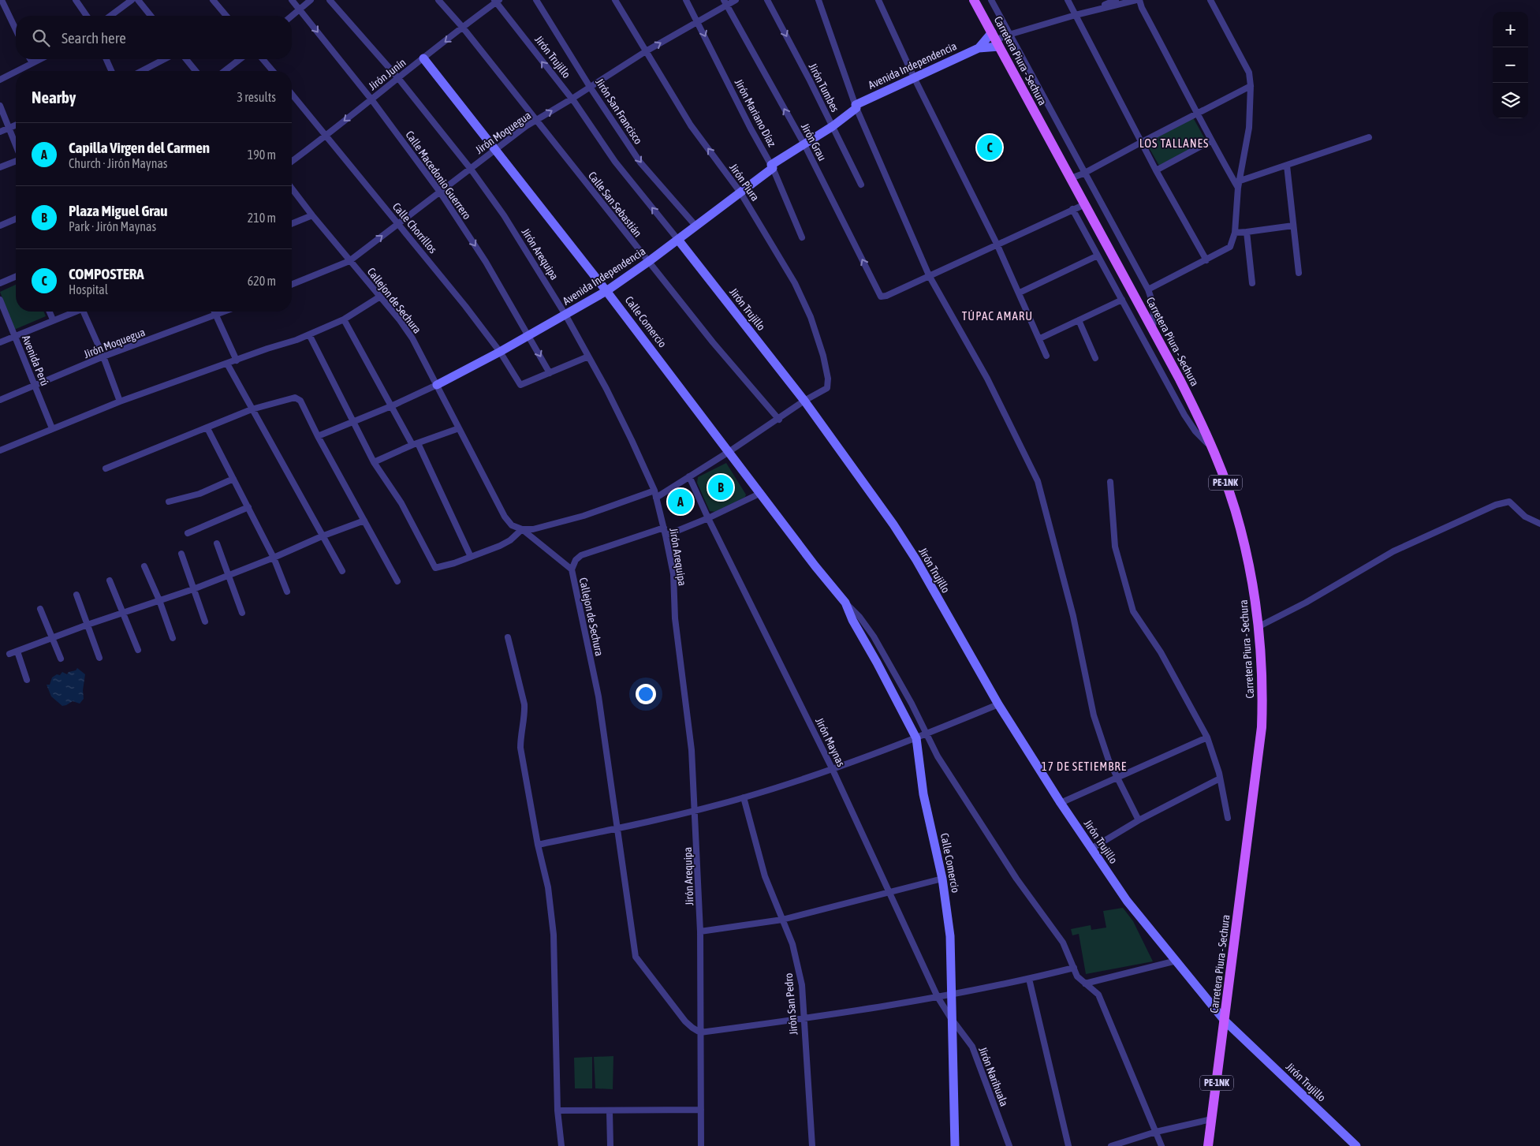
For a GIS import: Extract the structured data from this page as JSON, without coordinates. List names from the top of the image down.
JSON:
{
  "streets": {
    "main road": ["Carretera Piura - Sechura", "PE-1NK"],
    "street": [
      "Jirón Trujillo",
      "Avenida Independencia",
      "Jirón Junín",
      "Jirón Tumbes",
      "Jirón San Francisco",
      "Jirón Mariano Díaz",
      "Jirón Moquegua",
      "Jirón Grau",
      "Calle Macedonio Guerrero",
      "Jirón Piura",
      "Calle San Sebastián",
      "Calle Chorrillos",
      "Jirón Arequipa",
      "Callejon de Sechura",
      "Calle Comercio",
      "Avenida Perú",
      "Jirón Maynas",
      "Jirón San Pedro",
      "Jirón Narihuala"
    ]
  },
  "crossings": [
    ["Jirón Trujillo", "Carretera Piura - Sechura"],
    ["Jirón Trujillo", "Avenida Independencia"],
    ["Jirón Trujillo", "Jirón Junín"],
    ["Jirón Trujillo", "Jirón Moquegua"],
    ["Jirón Trujillo", "Jirón Piura"],
    ["Carretera Piura - Sechura", "Avenida Independencia"],
    ["Avenida Independencia", "Jirón Tumbes"],
    ["Avenida Independencia", "Jirón San Francisco"],
    ["Avenida Independencia", "Jirón Mariano Díaz"],
    ["Avenida Independencia", "Jirón Grau"],
    ["Avenida Independencia", "Calle Macedonio Guerrero"],
    ["Avenida Independencia", "Jirón Piura"],
    ["Avenida Independencia", "Calle San Sebastián"],
    ["Avenida Independencia", "Calle Chorrillos"],
    ["Avenida Independencia", "Jirón Arequipa"],
    ["Avenida Independencia", "Callejon de Sechura"],
    ["Avenida Independencia", "Calle Comercio"],
    ["Jirón Junín", "Calle Macedonio Guerrero"],
    ["Jirón Junín", "Calle San Sebastián"],
    ["Jirón Junín", "Calle Chorrillos"],
    ["Jirón Junín", "Jirón Arequipa"],
    ["Jirón Junín", "Calle Comercio"],
    ["Jirón San Francisco", "Jirón Moquegua"],
    ["Jirón Mariano Díaz", "Jirón Moquegua"],
    ["Jirón Moquegua", "Jirón Grau"],
    ["Jirón Moquegua", "Calle Macedonio Guerrero"],
    ["Jirón Moquegua", "Jirón Piura"],
    ["Jirón Moquegua", "Calle San Sebastián"],
    ["Jirón Moquegua", "Calle Chorrillos"],
    ["Jirón Moquegua", "Jirón Arequipa"],
    ["Jirón Moquegua", "Callejon de Sechura"],
    ["Jirón Moquegua", "Calle Comercio"],
    ["Jirón Moquegua", "Avenida Perú"],
    ["Calle Macedonio Guerrero", "Calle Chorrillos"],
    ["Jirón Arequipa", "Callejon de Sechura"],
    ["Calle Comercio", "Jirón Maynas"],
    ["Calle Comercio", "Jirón Narihuala"],
    ["Jirón Maynas", "Jirón Narihuala"]
  ],
  "one_way": [
    "Jirón Junín",
    "Jirón San Francisco",
    "Jirón Mariano Díaz",
    "Jirón Grau",
    "Calle Macedonio Guerrero",
    "Jirón Piura"
  ],
  "districts": ["LOS TALLANES", "TÚPAC AMARU", "17 DE SETIEMBRE"],
  "page": {
    "map_buttons": ["+", "−"],
    "search": "Search here",
    "heading": ["Nearby", "3 results"],
    "list": [
      {
        "mark": "A",
        "name": "Capilla Virgen del Carmen",
        "note": "Church · Jirón Maynas",
        "value": "190 m"
      },
      {
        "mark": "B",
        "name": "Plaza Miguel Grau",
        "note": "Park · Jirón Maynas",
        "value": "210 m"
      },
      {
        "mark": "C",
        "name": "COMPOSTERA",
        "note": "Hospital",
        "value": "620 m"
      }
    ],
    "pins": ["C", "B", "A"]
  }
}
